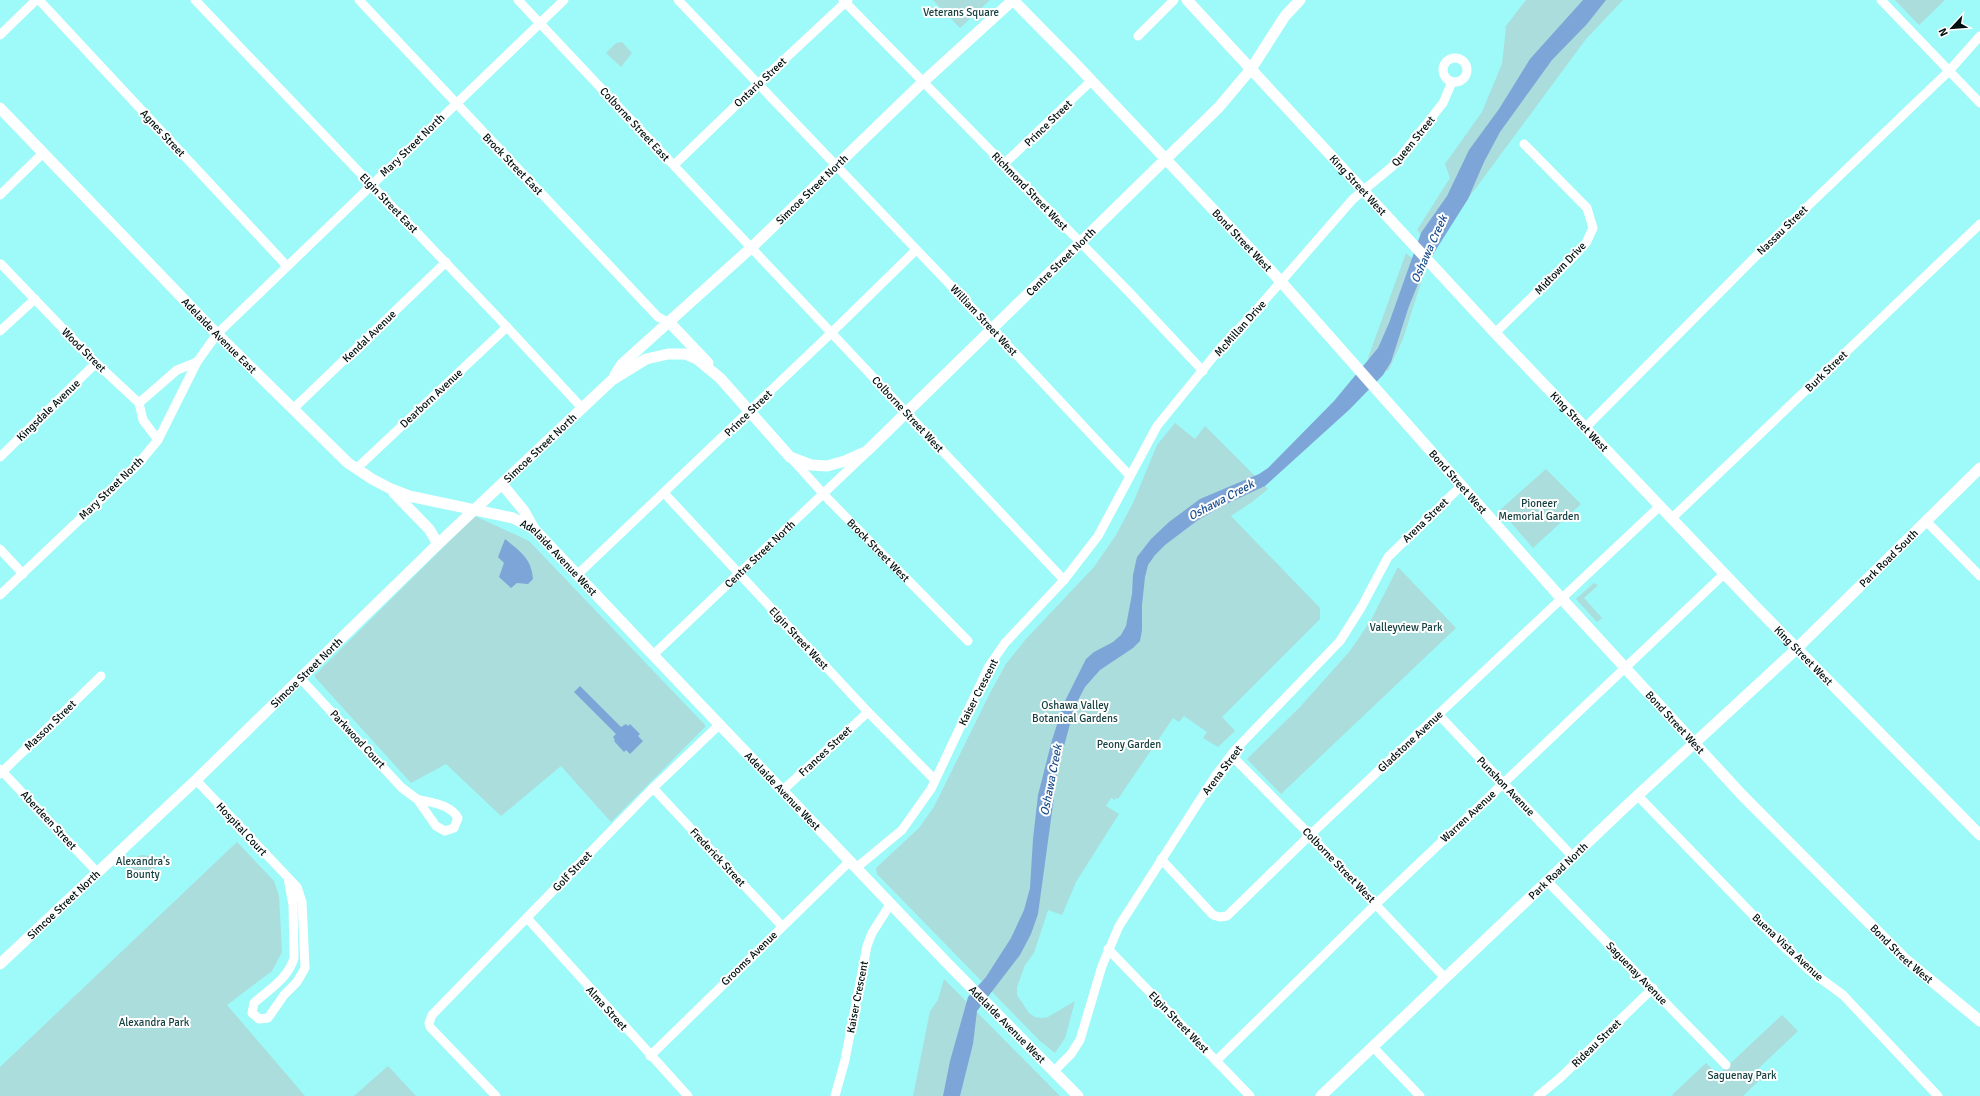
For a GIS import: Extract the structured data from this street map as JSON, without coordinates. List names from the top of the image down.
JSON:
{
  "streets": {
    "main road": [
      "King Street West",
      "Simcoe Street North",
      "Bond Street West",
      "Centre Street North",
      "Adelaide Avenue East",
      "Brock Street West",
      "Park Road South",
      "Adelaide Avenue West",
      "Park Road North"
    ],
    "street": [
      "Ontario Street",
      "Prince Street",
      "Colborne Street East",
      "Agnes Street",
      "Queen Street",
      "Mary Street North",
      "Brock Street East",
      "Richmond Street West",
      "Elgin Street East",
      "Nassau Street",
      "Midtown Drive",
      "William Street West",
      "McMillan Drive",
      "Kendal Avenue",
      "Wood Street",
      "Burk Street",
      "Dearborn Avenue",
      "Kingsdale Avenue",
      "Colborne Street West",
      "Arena Street",
      "Elgin Street West",
      "Kaiser Crescent",
      "Masson Street",
      "Parkwood Court",
      "Gladstone Avenue",
      "Frances Street",
      "Punshon Avenue",
      "Warren Avenue",
      "Aberdeen Street",
      "Hospital Court",
      "Frederick Street",
      "Golf Street",
      "Buena Vista Avenue",
      "Grooms Avenue",
      "Saguenay Avenue",
      "Alma Street",
      "Rideau Street"
    ]
  },
  "crossings": [
    ["Ontario Street", "Colborne Street East"],
    ["Ontario Street", "Richmond Street West"],
    ["Ontario Street", "William Street West"],
    ["Prince Street", "Richmond Street West"],
    ["Prince Street", "Bond Street West"],
    ["Prince Street", "William Street West"],
    ["Prince Street", "Colborne Street West"],
    ["Prince Street", "Brock Street West"],
    ["Prince Street", "Adelaide Avenue West"],
    ["Prince Street", "Elgin Street West"],
    ["Colborne Street East", "Mary Street North"],
    ["Colborne Street East", "Simcoe Street North"],
    ["Colborne Street East", "Colborne Street West"],
    ["Agnes Street", "Mary Street North"],
    ["Queen Street", "King Street West"],
    ["Queen Street", "McMillan Drive"],
    ["Mary Street North", "Brock Street East"],
    ["Mary Street North", "Elgin Street East"],
    ["Mary Street North", "Adelaide Avenue East"],
    ["Brock Street East", "Simcoe Street North"],
    ["King Street West", "Nassau Street"],
    ["King Street West", "Centre Street North"],
    ["King Street West", "Midtown Drive"],
    ["King Street West", "McMillan Drive"],
    ["King Street West", "Burk Street"],
    ["King Street West", "Park Road South"],
    ["King Street West", "Gladstone Avenue"],
    ["King Street West", "Warren Avenue"],
    ["King Street West", "Park Road North"],
    ["Simcoe Street North", "Richmond Street West"],
    ["Simcoe Street North", "Elgin Street East"],
    ["Simcoe Street North", "Bond Street West"],
    ["Simcoe Street North", "William Street West"],
    ["Simcoe Street North", "Adelaide Avenue East"],
    ["Simcoe Street North", "Colborne Street West"],
    ["Simcoe Street North", "Brock Street West"],
    ["Simcoe Street North", "Adelaide Avenue West"],
    ["Simcoe Street North", "Parkwood Court"],
    ["Simcoe Street North", "Aberdeen Street"],
    ["Simcoe Street North", "Hospital Court"],
    ["Richmond Street West", "Centre Street North"],
    ["Richmond Street West", "McMillan Drive"],
    ["Elgin Street East", "Kendal Avenue"],
    ["Elgin Street East", "Dearborn Avenue"],
    ["Bond Street West", "Centre Street North"],
    ["Bond Street West", "McMillan Drive"],
    ["Bond Street West", "Arena Street"],
    ["Bond Street West", "Gladstone Avenue"],
    ["Bond Street West", "Warren Avenue"],
    ["Bond Street West", "Park Road North"],
    ["Centre Street North", "William Street West"],
    ["Centre Street North", "Colborne Street West"],
    ["Centre Street North", "Brock Street West"],
    ["Centre Street North", "Adelaide Avenue West"],
    ["Centre Street North", "Elgin Street West"],
    ["William Street West", "McMillan Drive"],
    ["William Street West", "Kaiser Crescent"],
    ["McMillan Drive", "Kaiser Crescent"],
    ["Adelaide Avenue East", "Kendal Avenue"],
    ["Adelaide Avenue East", "Dearborn Avenue"],
    ["Adelaide Avenue East", "Adelaide Avenue West"],
    ["Wood Street", "Kingsdale Avenue"],
    ["Colborne Street West", "Arena Street"],
    ["Colborne Street West", "Kaiser Crescent"],
    ["Colborne Street West", "Gladstone Avenue"],
    ["Colborne Street West", "Warren Avenue"],
    ["Colborne Street West", "Park Road North"],
    ["Arena Street", "Adelaide Avenue West"],
    ["Arena Street", "Elgin Street West"],
    ["Arena Street", "Gladstone Avenue"],
    ["Park Road South", "Park Road North"],
    ["Adelaide Avenue West", "Kaiser Crescent"],
    ["Adelaide Avenue West", "Frances Street"],
    ["Adelaide Avenue West", "Golf Street"],
    ["Adelaide Avenue West", "Grooms Avenue"],
    ["Elgin Street West", "Kaiser Crescent"],
    ["Elgin Street West", "Frances Street"],
    ["Elgin Street West", "Warren Avenue"],
    ["Kaiser Crescent", "Grooms Avenue"],
    ["Masson Street", "Aberdeen Street"],
    ["Gladstone Avenue", "Punshon Avenue"],
    ["Punshon Avenue", "Warren Avenue"],
    ["Punshon Avenue", "Park Road North"],
    ["Frederick Street", "Golf Street"],
    ["Frederick Street", "Grooms Avenue"],
    ["Golf Street", "Alma Street"],
    ["Park Road North", "Buena Vista Avenue"],
    ["Park Road North", "Saguenay Avenue"],
    ["Grooms Avenue", "Alma Street"],
    ["Saguenay Avenue", "Rideau Street"]
  ],
  "water": ["Oshawa Creek"],
  "parks": [
    "Veterans Square",
    "Pioneer Memorial Garden",
    "Valleyview Park",
    "Oshawa Valley Botanical Gardens",
    "Peony Garden",
    "Alexandra's Bounty",
    "Alexandra Park",
    "Saguenay Park"
  ],
  "north": "bottom left"
}
